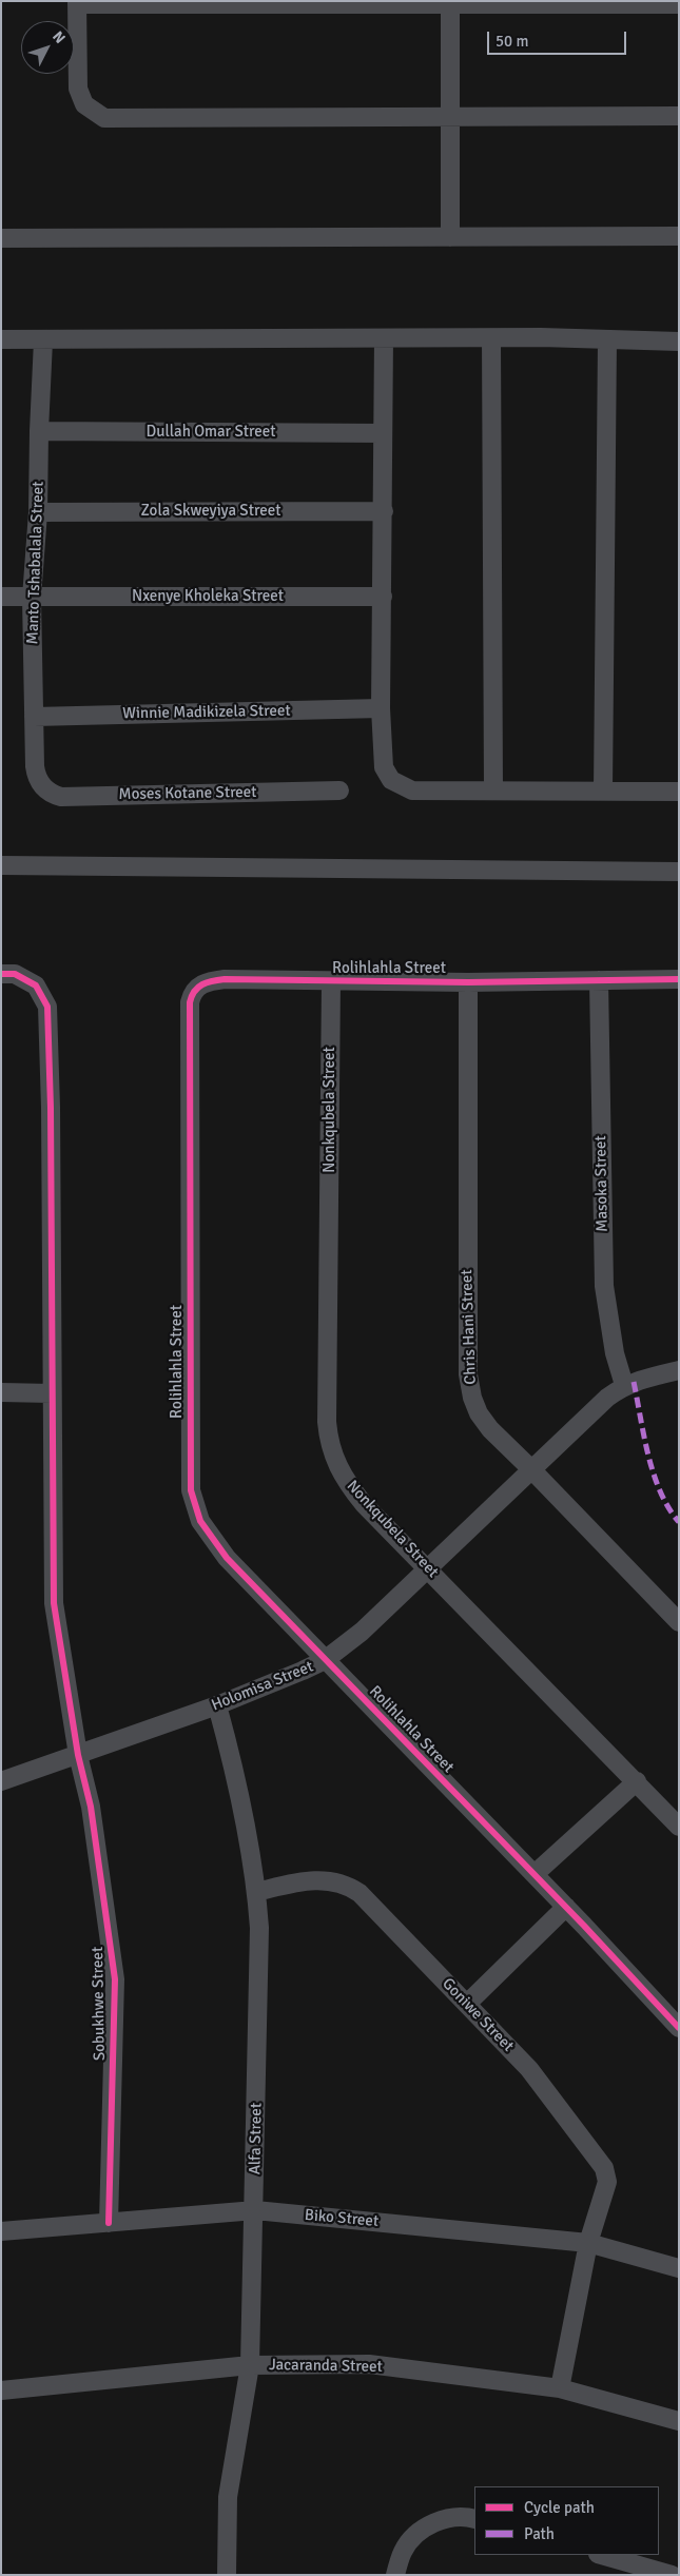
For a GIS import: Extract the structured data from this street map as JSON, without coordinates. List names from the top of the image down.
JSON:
{
  "streets": {
    "street": [
      "Dullah Omar Street",
      "Zola Skweyiya Street",
      "Manto Tshabalala Street",
      "Nxenye Kholeka Street",
      "Winnie Madikizela Street",
      "Moses Kotane Street",
      "Rolihlahla Street",
      "Nonkqubela Street",
      "Masoka Street",
      "Chris Hani Street",
      "Holomisa Street",
      "Sobukhwe Street",
      "Goniwe Street",
      "Alfa Street",
      "Biko Street",
      "Jacaranda Street"
    ]
  },
  "crossings": [
    ["Dullah Omar Street", "Manto Tshabalala Street"],
    ["Zola Skweyiya Street", "Manto Tshabalala Street"],
    ["Manto Tshabalala Street", "Nxenye Kholeka Street"],
    ["Manto Tshabalala Street", "Winnie Madikizela Street"],
    ["Manto Tshabalala Street", "Moses Kotane Street"],
    ["Rolihlahla Street", "Nonkqubela Street"],
    ["Rolihlahla Street", "Masoka Street"],
    ["Rolihlahla Street", "Chris Hani Street"],
    ["Rolihlahla Street", "Holomisa Street"],
    ["Nonkqubela Street", "Holomisa Street"],
    ["Masoka Street", "Holomisa Street"],
    ["Chris Hani Street", "Holomisa Street"],
    ["Holomisa Street", "Sobukhwe Street"],
    ["Holomisa Street", "Alfa Street"],
    ["Sobukhwe Street", "Biko Street"],
    ["Goniwe Street", "Alfa Street"],
    ["Goniwe Street", "Biko Street"],
    ["Goniwe Street", "Jacaranda Street"],
    ["Alfa Street", "Biko Street"],
    ["Alfa Street", "Jacaranda Street"]
  ],
  "legend": ["Cycle path", "Path"],
  "scale_bar": "50 m",
  "north": "top right"
}
